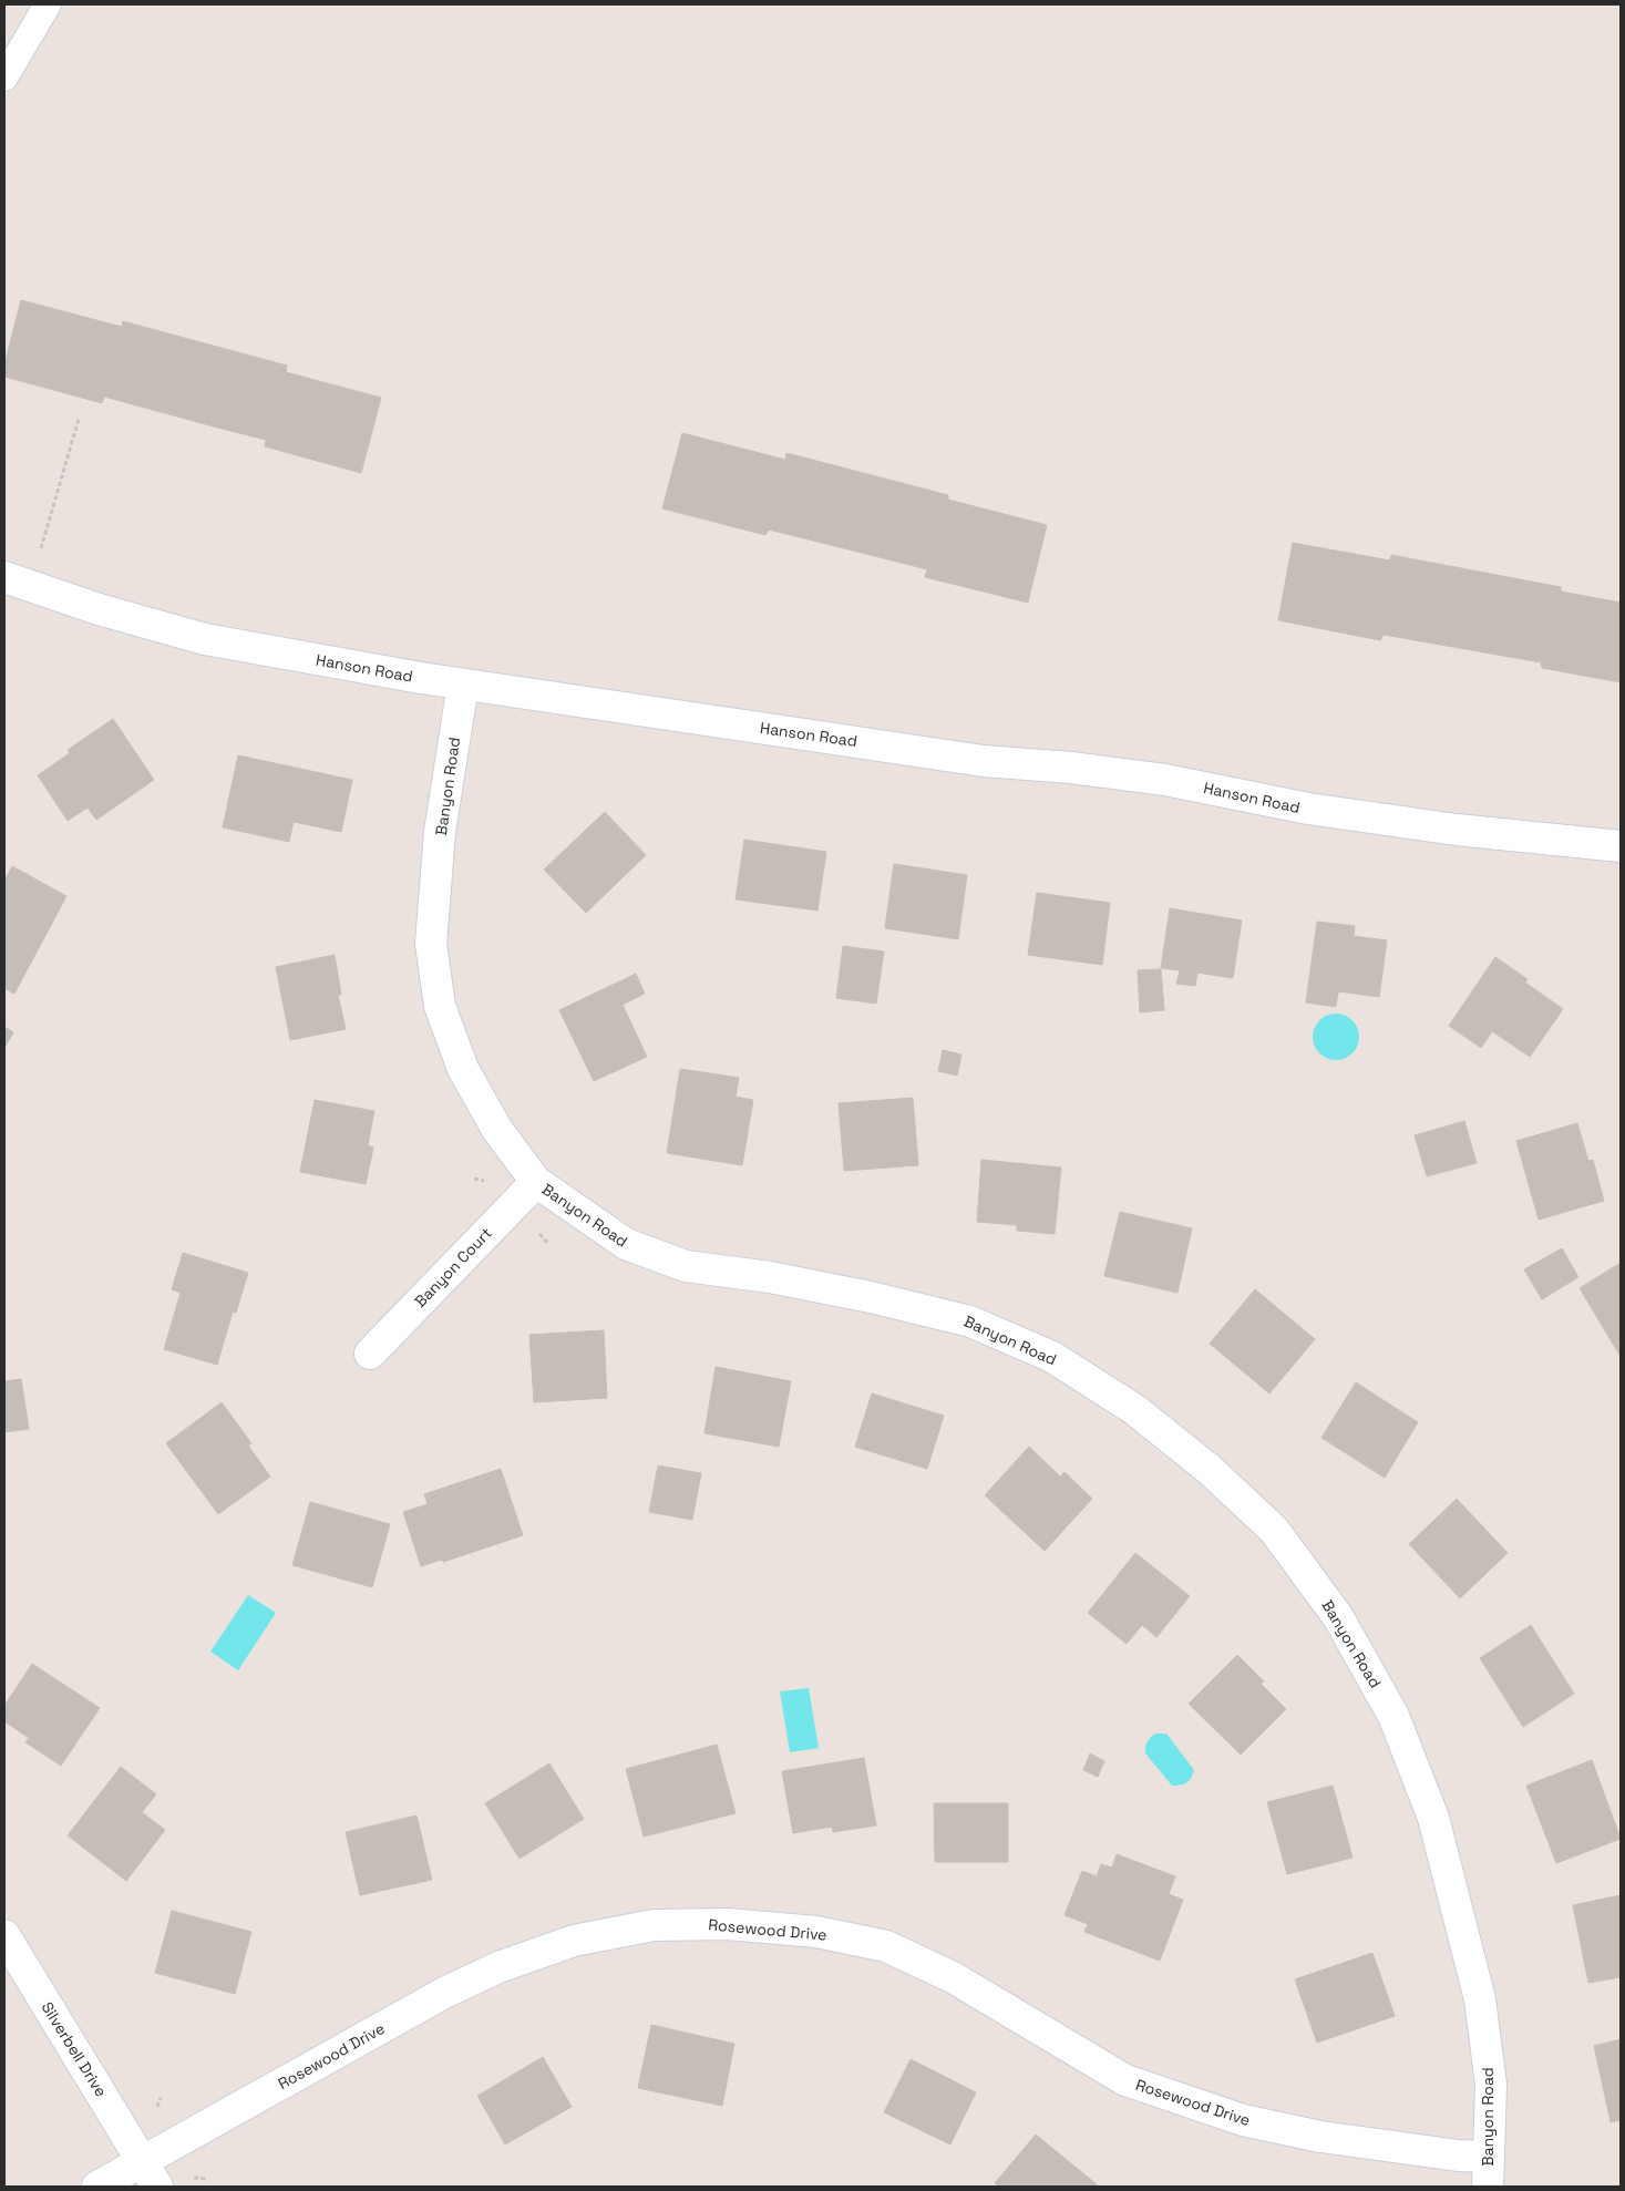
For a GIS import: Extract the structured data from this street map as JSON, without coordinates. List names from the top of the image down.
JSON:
{
  "streets": {
    "street": [
      "Hanson Road",
      "Banyon Road",
      "Banyon Court",
      "Rosewood Drive",
      "Silverbell Drive"
    ]
  },
  "crossings": [
    ["Hanson Road", "Banyon Road"],
    ["Banyon Road", "Banyon Court"],
    ["Banyon Road", "Rosewood Drive"],
    ["Rosewood Drive", "Silverbell Drive"]
  ]
}
